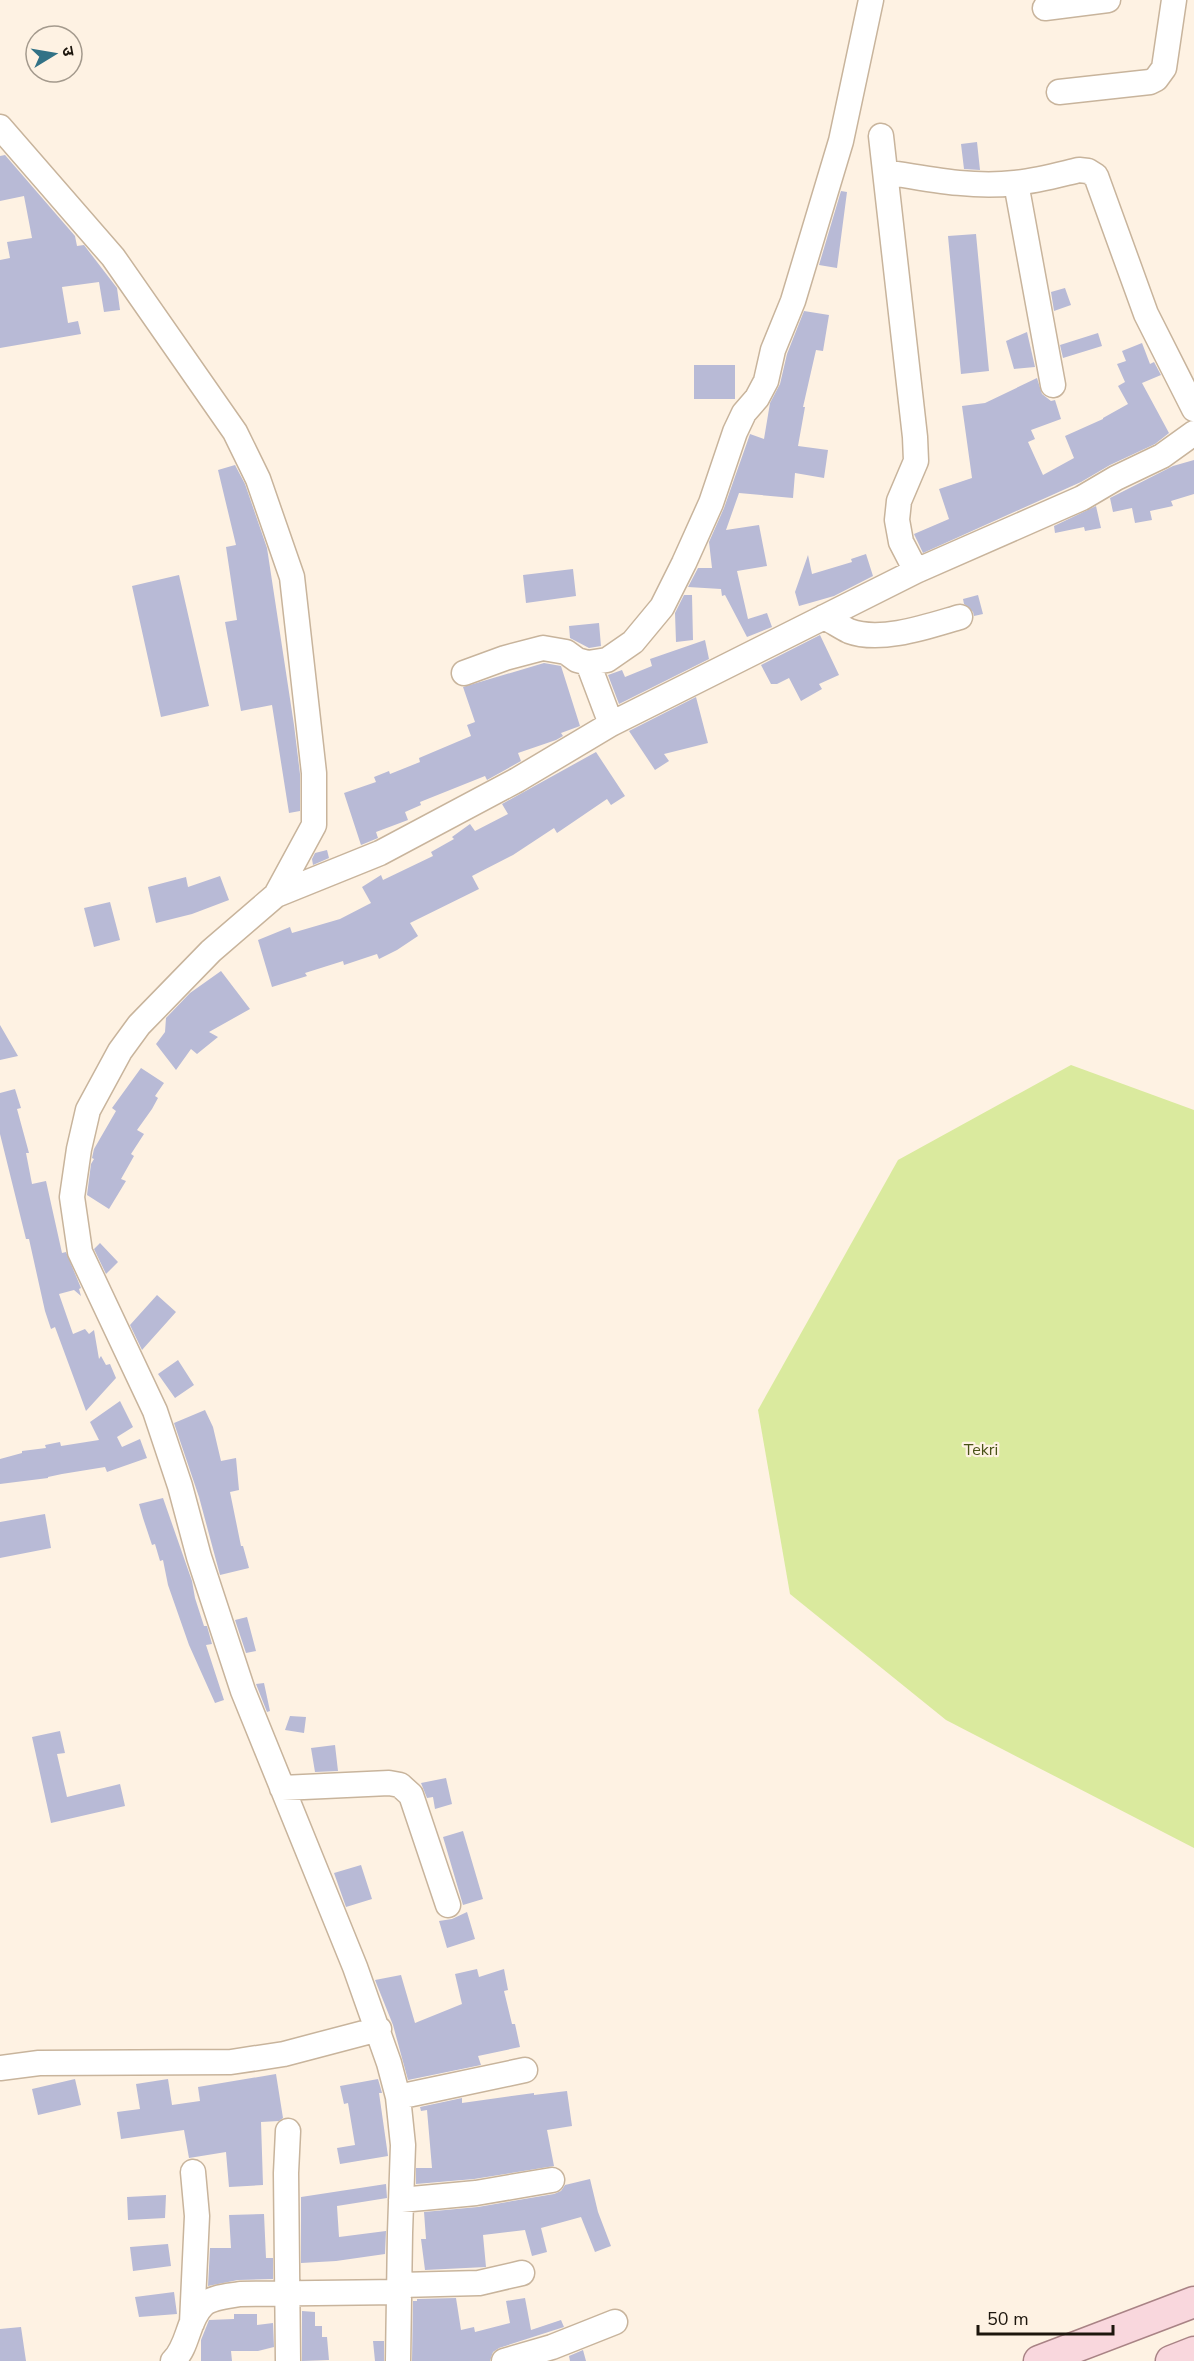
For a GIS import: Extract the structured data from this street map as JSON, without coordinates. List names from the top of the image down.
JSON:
{
  "parks": ["Tekri"],
  "scale_bar": "50 m",
  "north": "right"
}
